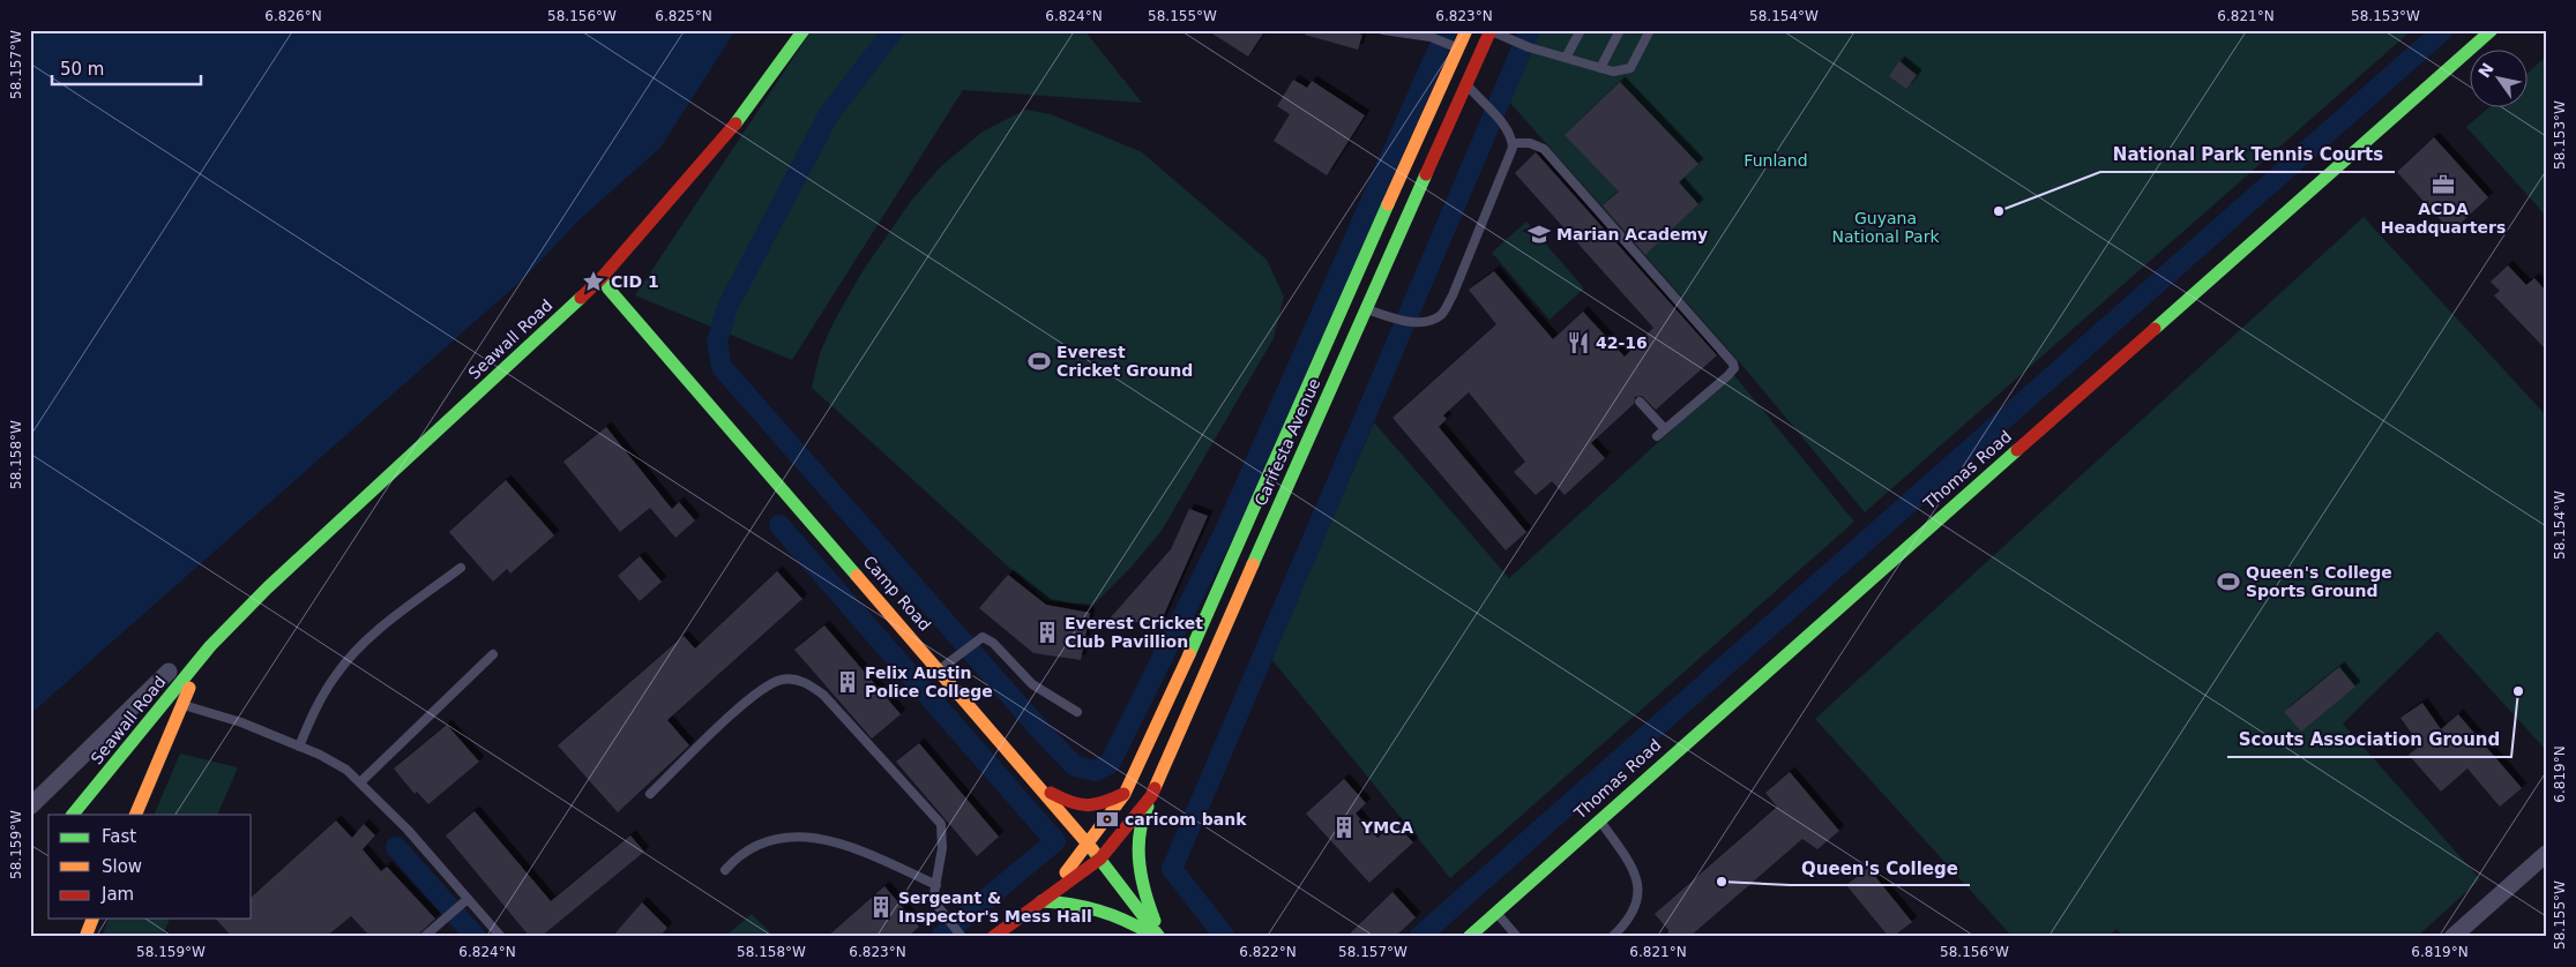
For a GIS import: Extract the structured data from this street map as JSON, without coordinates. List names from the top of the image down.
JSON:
{
  "streets": {
    "street": [
      "Seawall Road",
      "Carifesta Avenue",
      "Thomas Road",
      "Camp Road"
    ]
  },
  "crossings": [
    ["Seawall Road", "Camp Road"],
    ["Carifesta Avenue", "Camp Road"]
  ],
  "parks": ["Funland", "Guyana National Park"],
  "places": {
    "office": ["ACDA Headquarters"],
    "other": ["National Park Tennis Courts", "Scouts Association Ground", "Queen's College"],
    "school or university": ["Marian Academy"],
    "place": ["CID 1"],
    "restaurant": ["42-16"],
    "sports": ["Everest Cricket Ground", "Queen's College Sports Ground"],
    "building": [
      "Everest Cricket Club Pavillion",
      "Felix Austin Police College",
      "YMCA",
      "Sergeant & Inspector's Mess Hall"
    ],
    "bank": ["caricom bank"]
  },
  "legend": ["Fast", "Slow", "Jam"],
  "scale_bar": "50 m",
  "north": "top left",
  "coordinates": [
    "6.826°N",
    "58.156°W",
    "6.825°N",
    "6.824°N",
    "58.155°W",
    "6.823°N",
    "58.154°W",
    "6.821°N",
    "58.153°W",
    "58.157°W",
    "58.158°W",
    "6.819°N",
    "58.159°W",
    "6.822°N"
  ]
}
